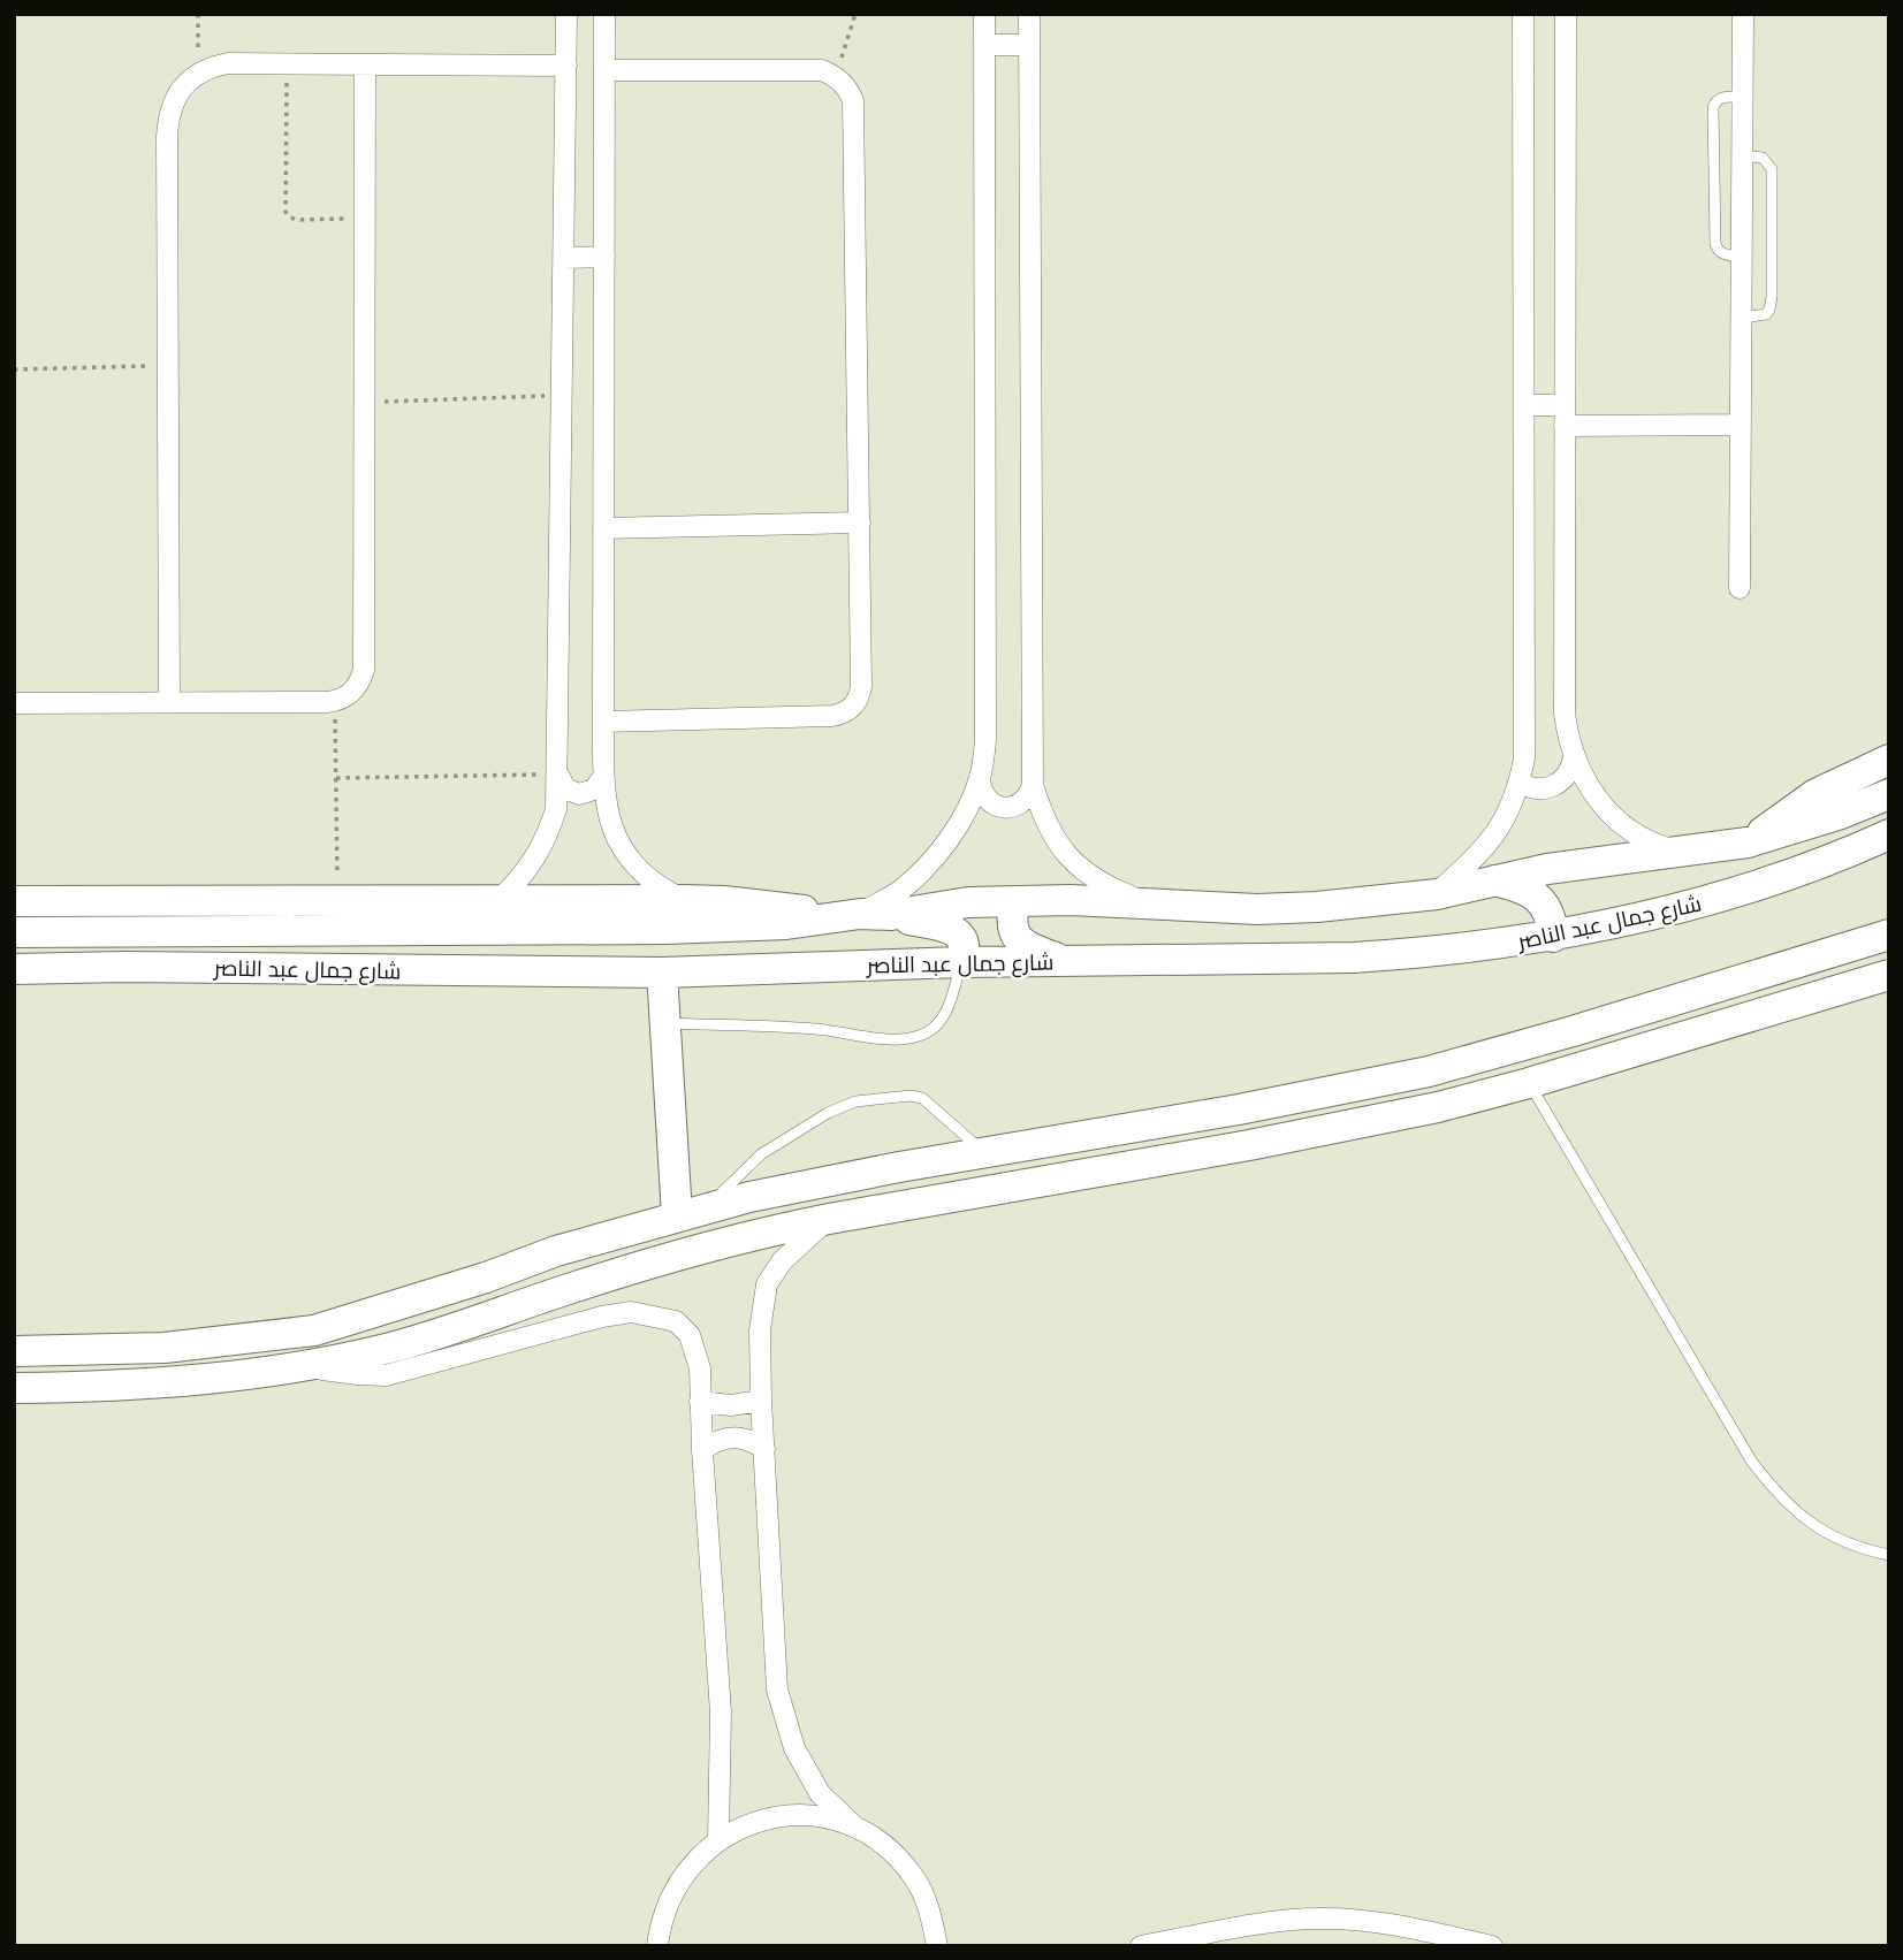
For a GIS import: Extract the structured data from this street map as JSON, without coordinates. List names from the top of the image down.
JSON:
{
  "streets": {
    "main road": ["شارع جمال عبد الناصر"]
  }
}
